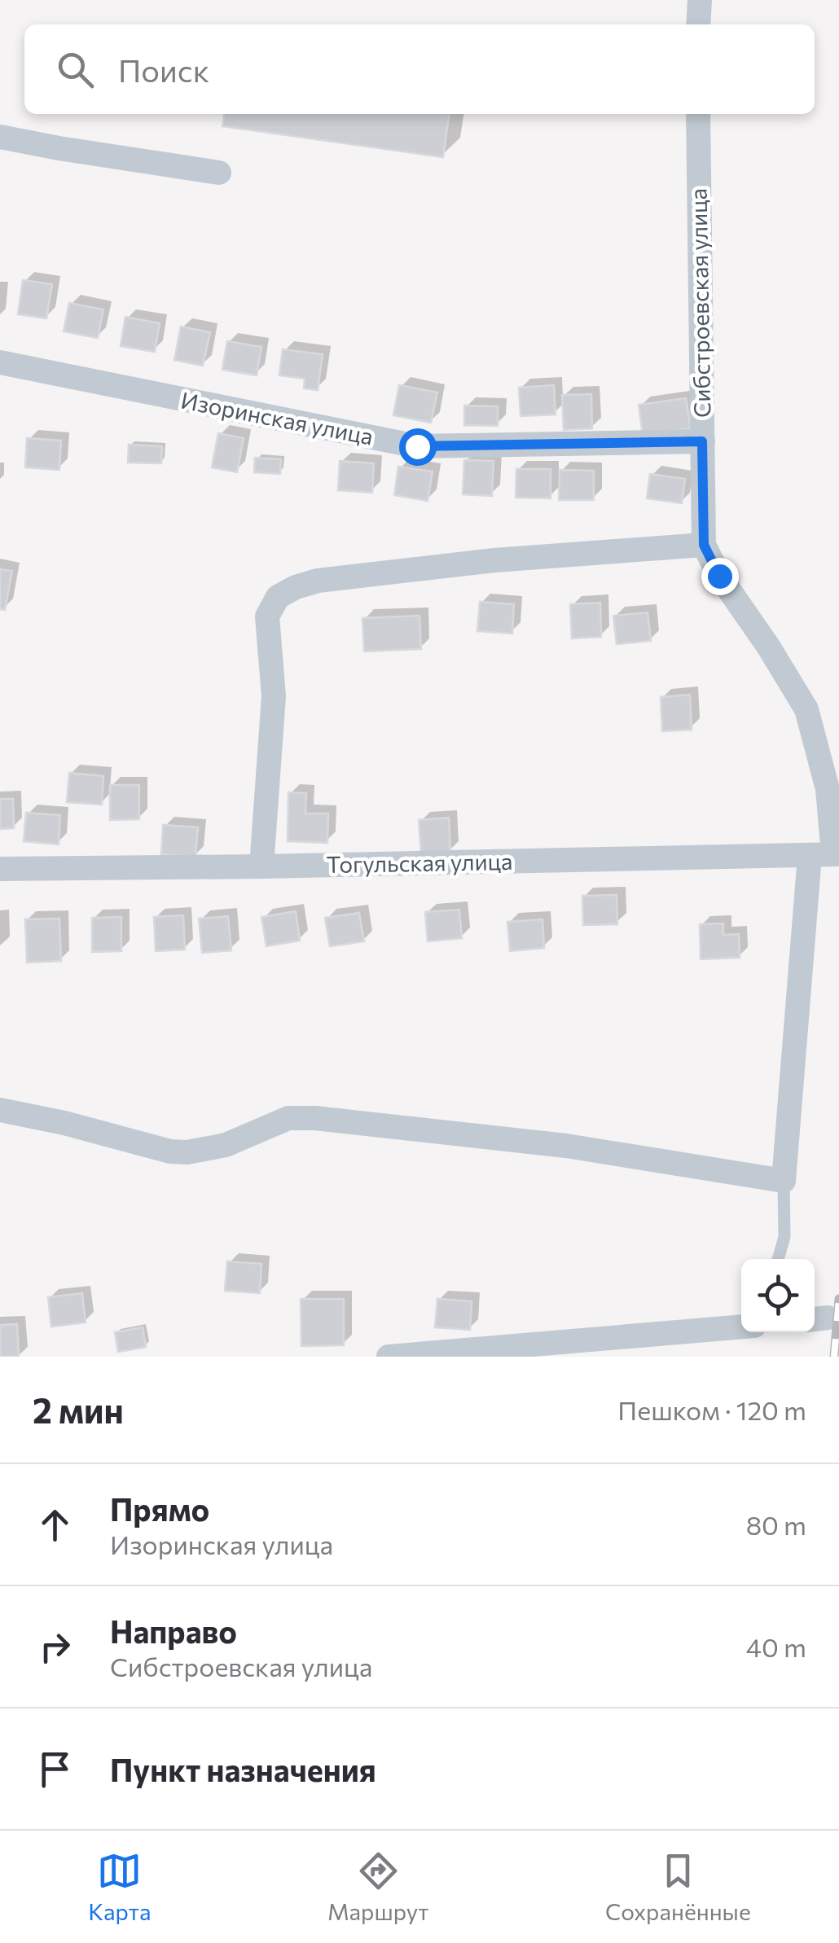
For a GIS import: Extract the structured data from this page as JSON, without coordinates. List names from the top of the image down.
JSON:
{
  "streets": {
    "street": ["Сибстроевская улица", "Изоринская улица", "Тогульская улица"]
  },
  "crossings": [
    ["Сибстроевская улица", "Изоринская улица"],
    ["Сибстроевская улица", "Тогульская улица"]
  ],
  "page": {
    "search": "Поиск",
    "heading": ["2 мин", "Пешком · 120 m"],
    "list": [
      ["Прямо", "Изоринская улица", "80 m"],
      ["Направо", "Сибстроевская улица", "40 m"],
      "Пункт назначения"
    ],
    "nav": ["Карта", "Маршрут", "Сохранённые"]
  }
}
